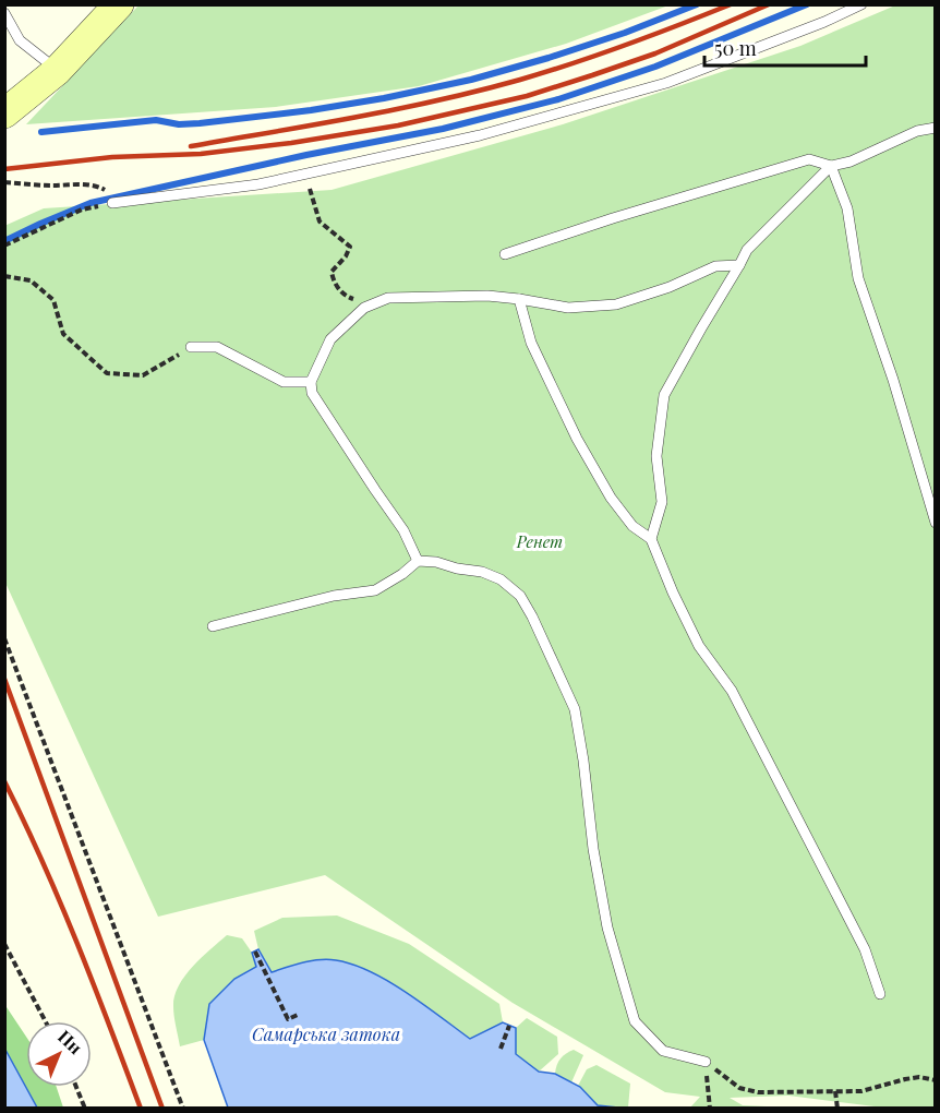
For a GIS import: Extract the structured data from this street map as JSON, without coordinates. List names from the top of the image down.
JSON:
{
  "water": ["Самарська затока"],
  "parks": ["Ренет"],
  "scale_bar": "50 m",
  "north": "top right"
}
